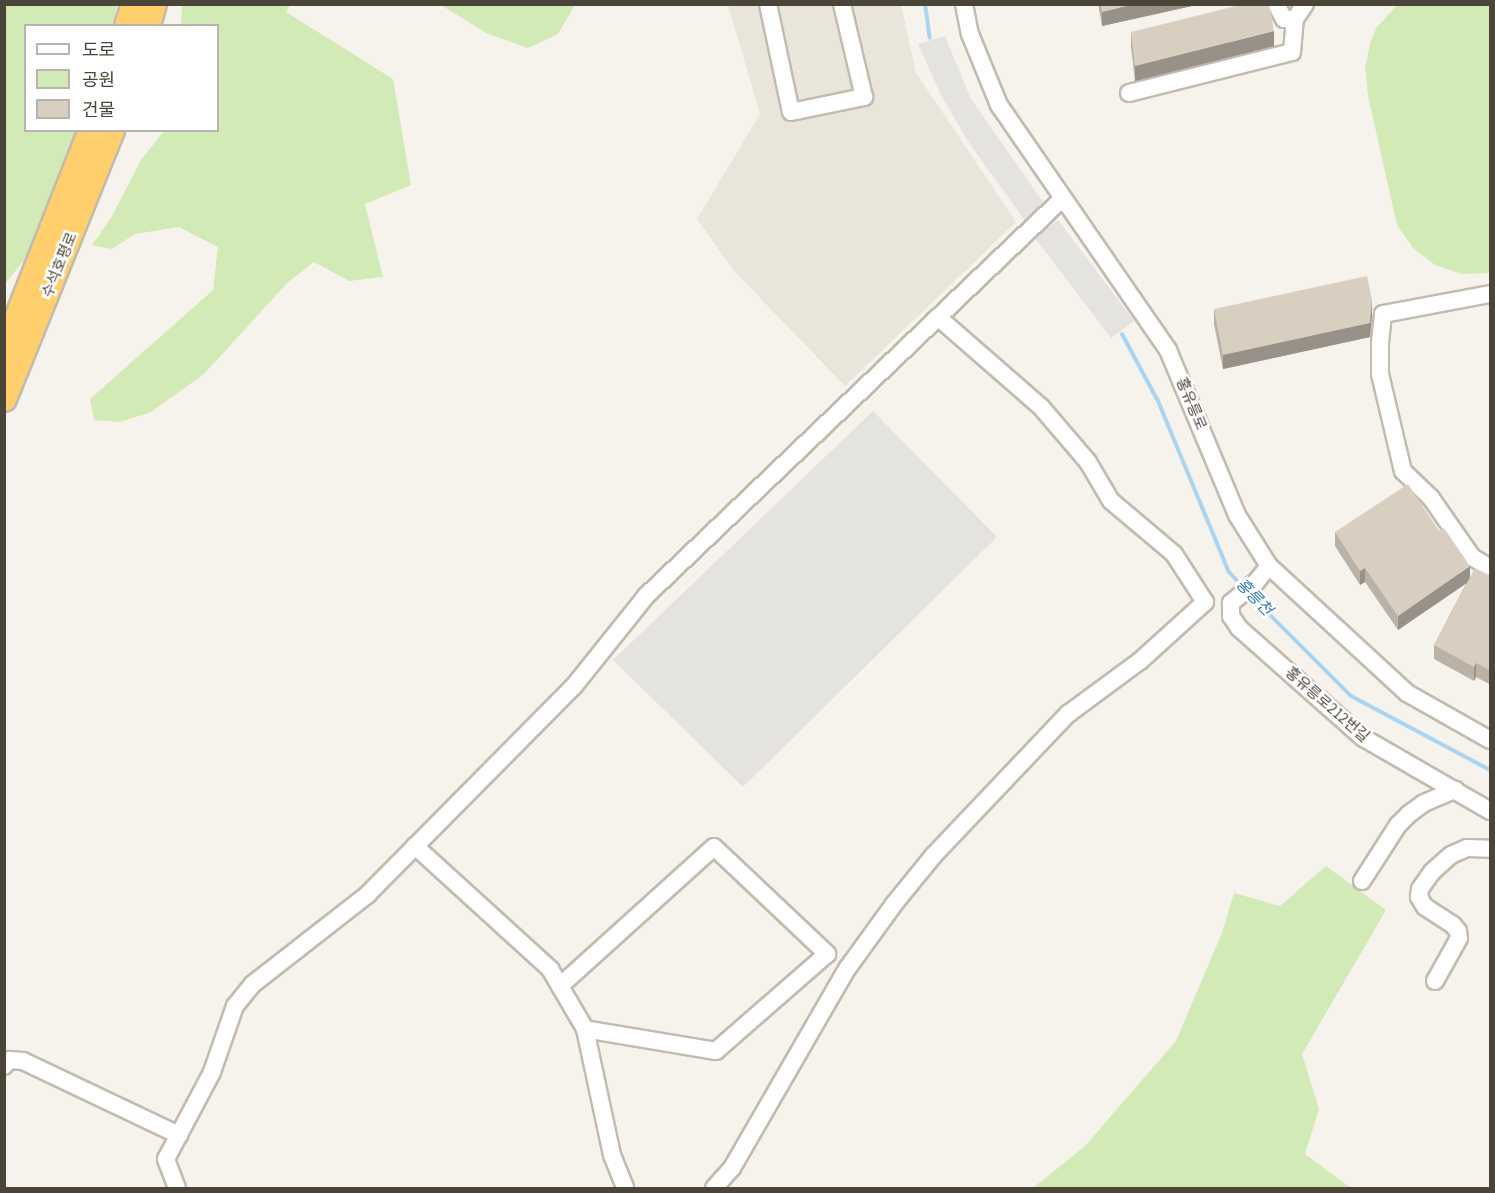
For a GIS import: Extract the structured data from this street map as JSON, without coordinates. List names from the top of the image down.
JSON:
{
  "streets": {
    "highway": ["수석호평로"],
    "street": ["홍유릉로", "홍유릉로212번길"]
  },
  "crossings": [
    ["홍유릉로", "홍유릉로212번길"]
  ],
  "water": ["홍릉천"],
  "legend": ["도로", "공원", "건물"]
}
